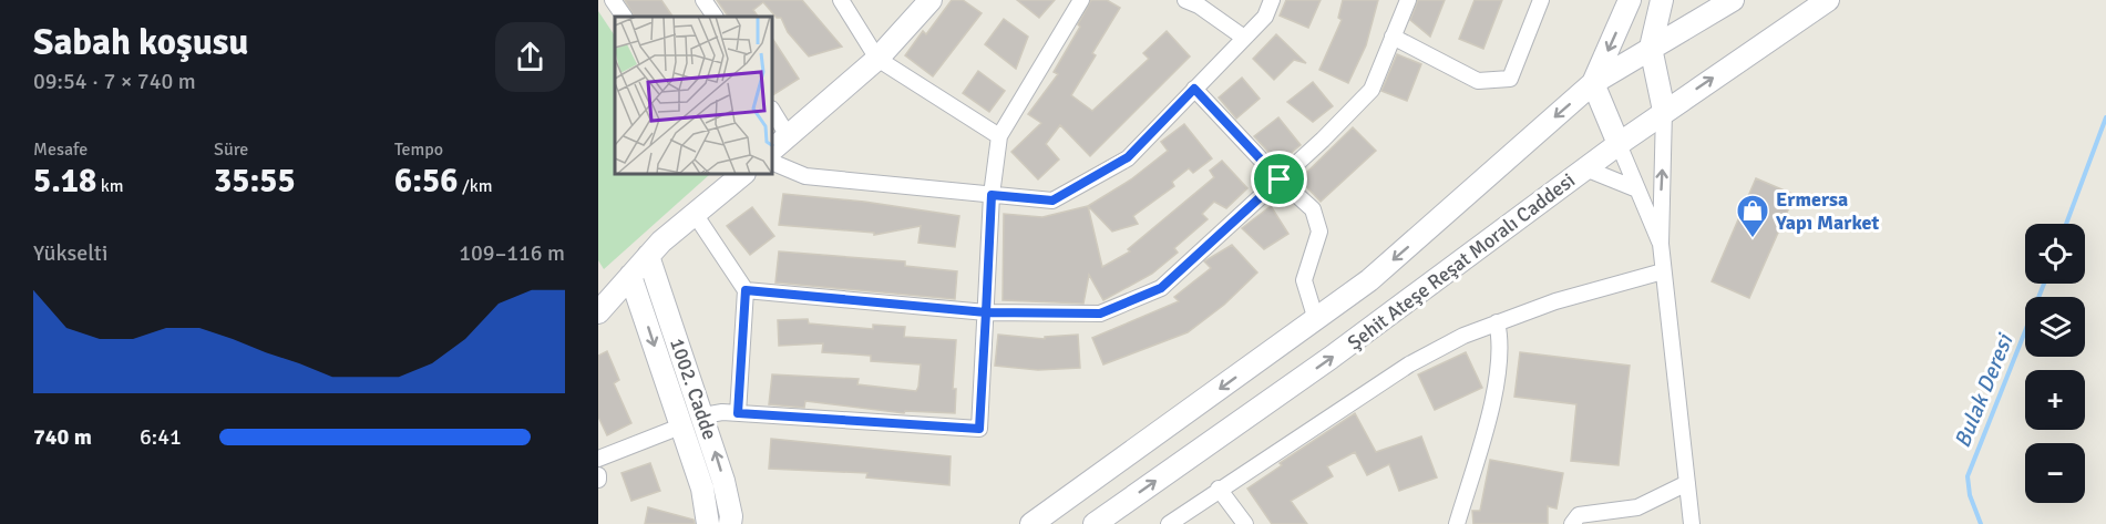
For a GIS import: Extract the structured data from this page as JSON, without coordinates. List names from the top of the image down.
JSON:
{
  "streets": {
    "main road": ["Şehit Ateşe Reşat Moralı Caddesi", "1002. Cadde"]
  },
  "water": ["Bulak Deresi"],
  "places": {
    "shop": ["Ermersa Yapı Market"]
  },
  "page": {
    "heading": ["Sabah koşusu", "09:54 · 7 × 740 m"],
    "stats": [
      ["Mesafe", "5.18 km"],
      ["Süre", "35:55"],
      ["Tempo", "6:56 /km"]
    ],
    "map_buttons": ["+", "−"],
    "chart": ["Yükselti", "109–116 m"],
    "list": [
      {
        "name": "740 m",
        "note": "6:41"
      }
    ]
  }
}
